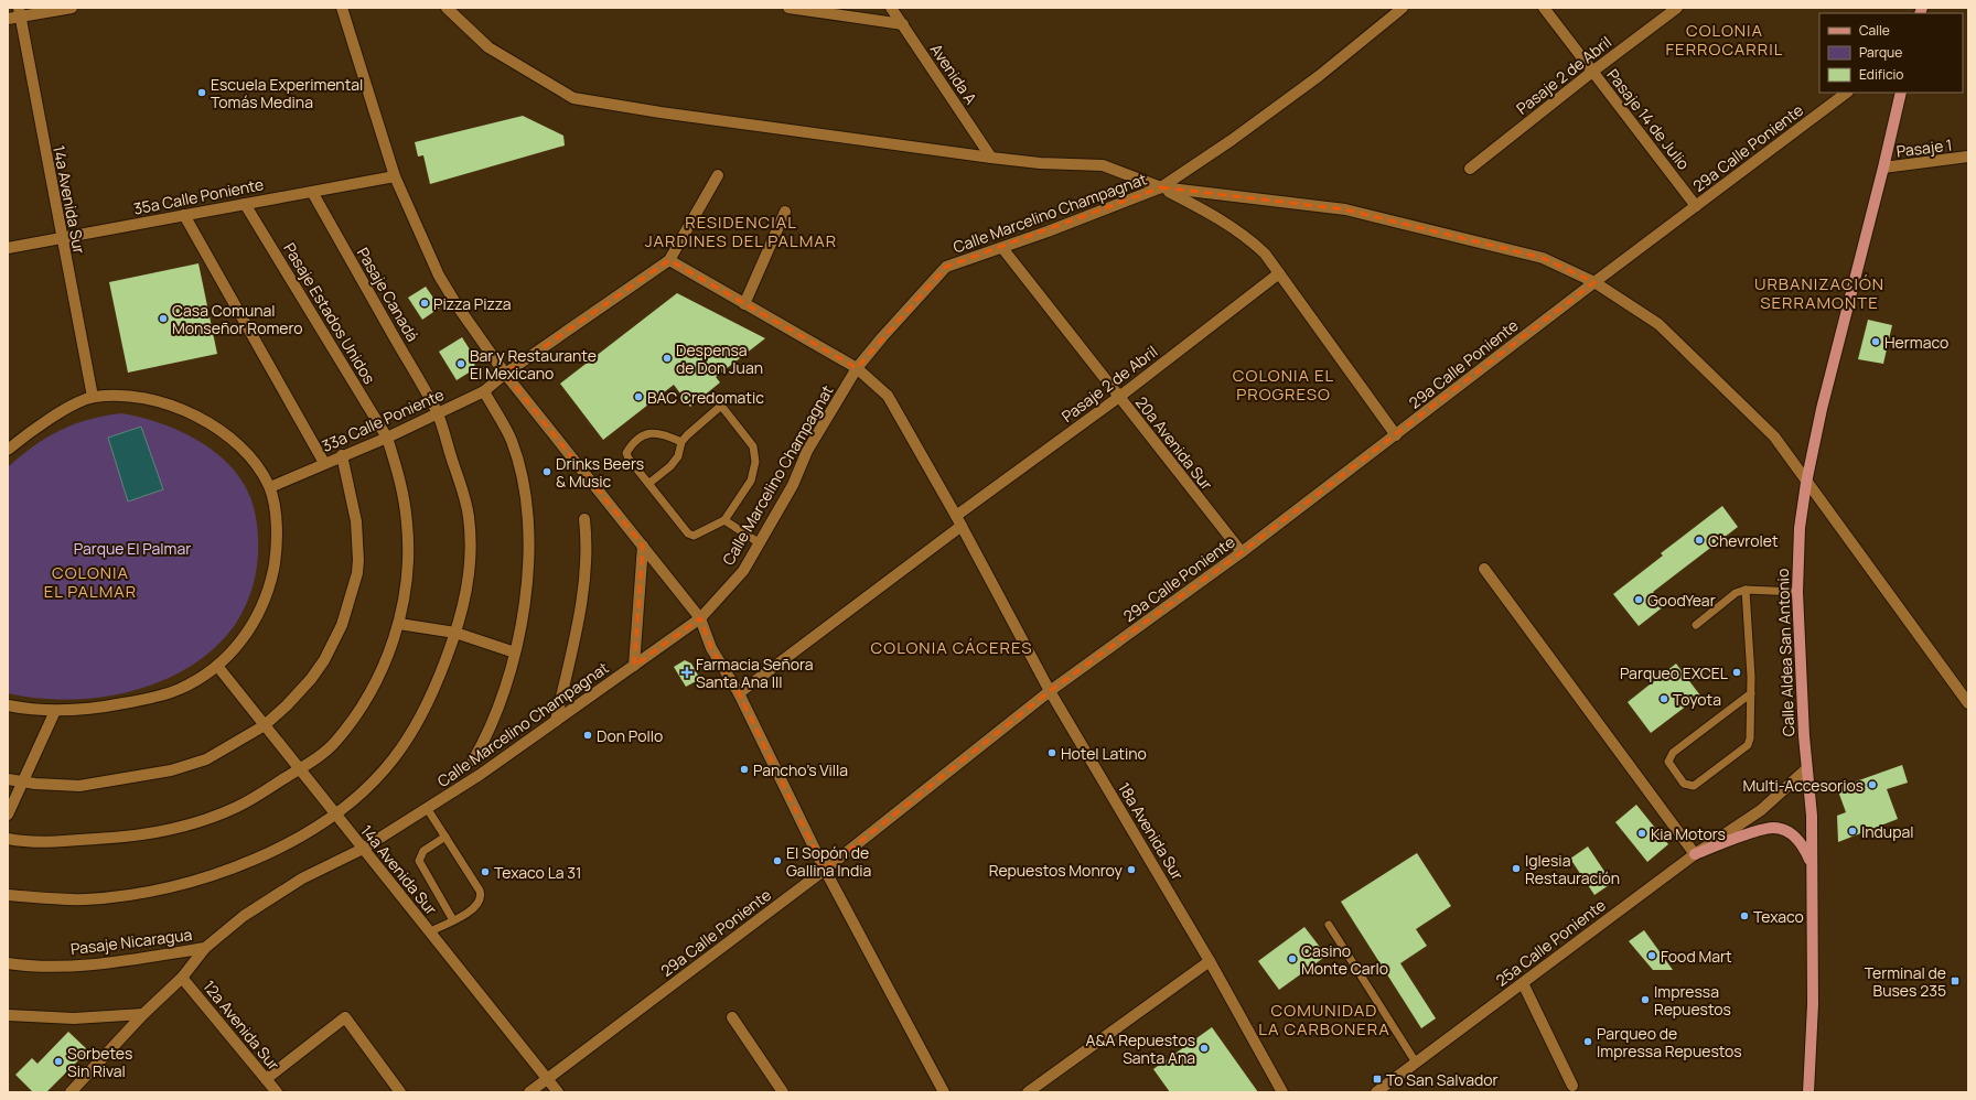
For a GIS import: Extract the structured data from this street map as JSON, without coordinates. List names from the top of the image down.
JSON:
{
  "streets": {
    "main road": ["Calle Aldea San Antonio"],
    "street": [
      "Avenida A",
      "Pasaje 2 de Abril",
      "Pasaje 14 de Julio",
      "29a Calle Poniente",
      "Pasaje 1",
      "35a Calle Poniente",
      "14a Avenida Sur",
      "Calle Marcelino Champagnat",
      "Pasaje Canadá",
      "Pasaje Estados Unidos",
      "33a Calle Poniente",
      "20a Avenida Sur",
      "18a Avenida Sur",
      "Pasaje Nicaragua",
      "25a Calle Poniente",
      "12a Avenida Sur"
    ]
  },
  "crossings": [
    ["Pasaje 2 de Abril", "Pasaje 14 de Julio"],
    ["Pasaje 2 de Abril", "20a Avenida Sur"],
    ["Pasaje 2 de Abril", "18a Avenida Sur"],
    ["Pasaje 14 de Julio", "29a Calle Poniente"],
    ["29a Calle Poniente", "14a Avenida Sur"],
    ["29a Calle Poniente", "20a Avenida Sur"],
    ["29a Calle Poniente", "18a Avenida Sur"],
    ["Pasaje 1", "Calle Aldea San Antonio"],
    ["35a Calle Poniente", "14a Avenida Sur"],
    ["35a Calle Poniente", "Pasaje Canadá"],
    ["35a Calle Poniente", "Pasaje Estados Unidos"],
    ["14a Avenida Sur", "Calle Marcelino Champagnat"],
    ["14a Avenida Sur", "Pasaje Estados Unidos"],
    ["Calle Marcelino Champagnat", "20a Avenida Sur"],
    ["Calle Marcelino Champagnat", "18a Avenida Sur"],
    ["Calle Marcelino Champagnat", "Pasaje Nicaragua"],
    ["Calle Marcelino Champagnat", "12a Avenida Sur"],
    ["Pasaje Canadá", "33a Calle Poniente"],
    ["Pasaje Estados Unidos", "33a Calle Poniente"],
    ["33a Calle Poniente", "18a Avenida Sur"],
    ["Calle Aldea San Antonio", "25a Calle Poniente"]
  ],
  "districts": [
    "COLONIA FERROCARRIL",
    "RESIDENCIAL JARDINES DEL PALMAR",
    "URBANIZACIÓN SERRAMONTE",
    "COLONIA EL PROGRESO",
    "COLONIA EL PALMAR",
    "COLONIA CÁCERES",
    "COMUNIDAD LA CARBONERA"
  ],
  "parks": ["Parque El Palmar"],
  "places": {
    "other": [
      "Escuela Experimental Tomás Medina",
      "Pizza Pizza",
      "Casa Comunal Monseñor Romero",
      "Hermaco",
      "Despensa de Don Juan",
      "Bar y Restaurante El Mexicano",
      "BAC Credomatic",
      "Drinks Beers & Music",
      "Chevrolet",
      "GoodYear",
      "Parqueo EXCEL",
      "Toyota",
      "Don Pollo",
      "Hotel Latino",
      "Pancho's Villa",
      "Multi-Accesorios",
      "Indupal",
      "Kia Motors",
      "El Sopón de Gallina India",
      "Iglesia Restauración",
      "Repuestos Monroy",
      "Texaco La 31",
      "Texaco",
      "Food Mart",
      "Casino Monte Carlo",
      "Impressa Repuestos",
      "Parqueo de Impressa Repuestos",
      "A&A Repuestos Santa Ana",
      "Sorbetes Sin Rival"
    ],
    "health": ["Farmacia Señora Santa Ana III"],
    "transit": ["Terminal de Buses 235", "To San Salvador"]
  },
  "legend": ["Calle", "Parque", "Edificio"]
}
